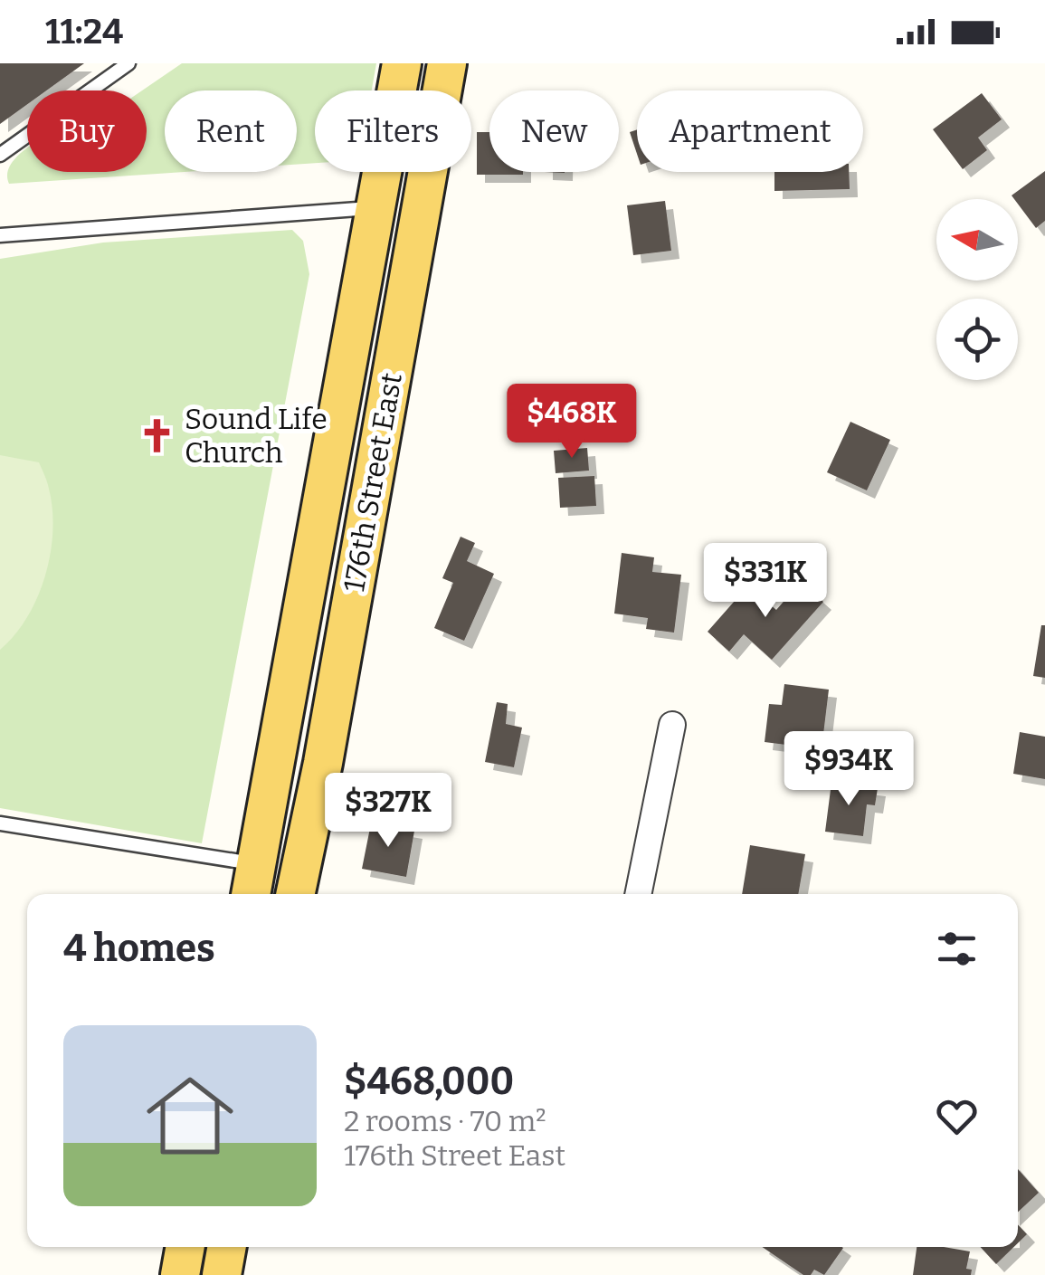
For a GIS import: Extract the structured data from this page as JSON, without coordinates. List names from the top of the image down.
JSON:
{
  "streets": {
    "main road": ["176th Street East"]
  },
  "places": {
    "church": ["Sound Life Church"]
  },
  "north": "left",
  "page": {
    "status": "11:24",
    "chip": [
      "Buy",
      "Rent",
      "Filters",
      "New",
      "Apartment"
    ],
    "price": [
      "$468K",
      "$331K",
      "$934K",
      "$327K"
    ],
    "heading": "4 homes",
    "list": [
      {
        "name": "$468,000",
        "note": "2 rooms · 70 m² · 176th Street East"
      }
    ]
  }
}
